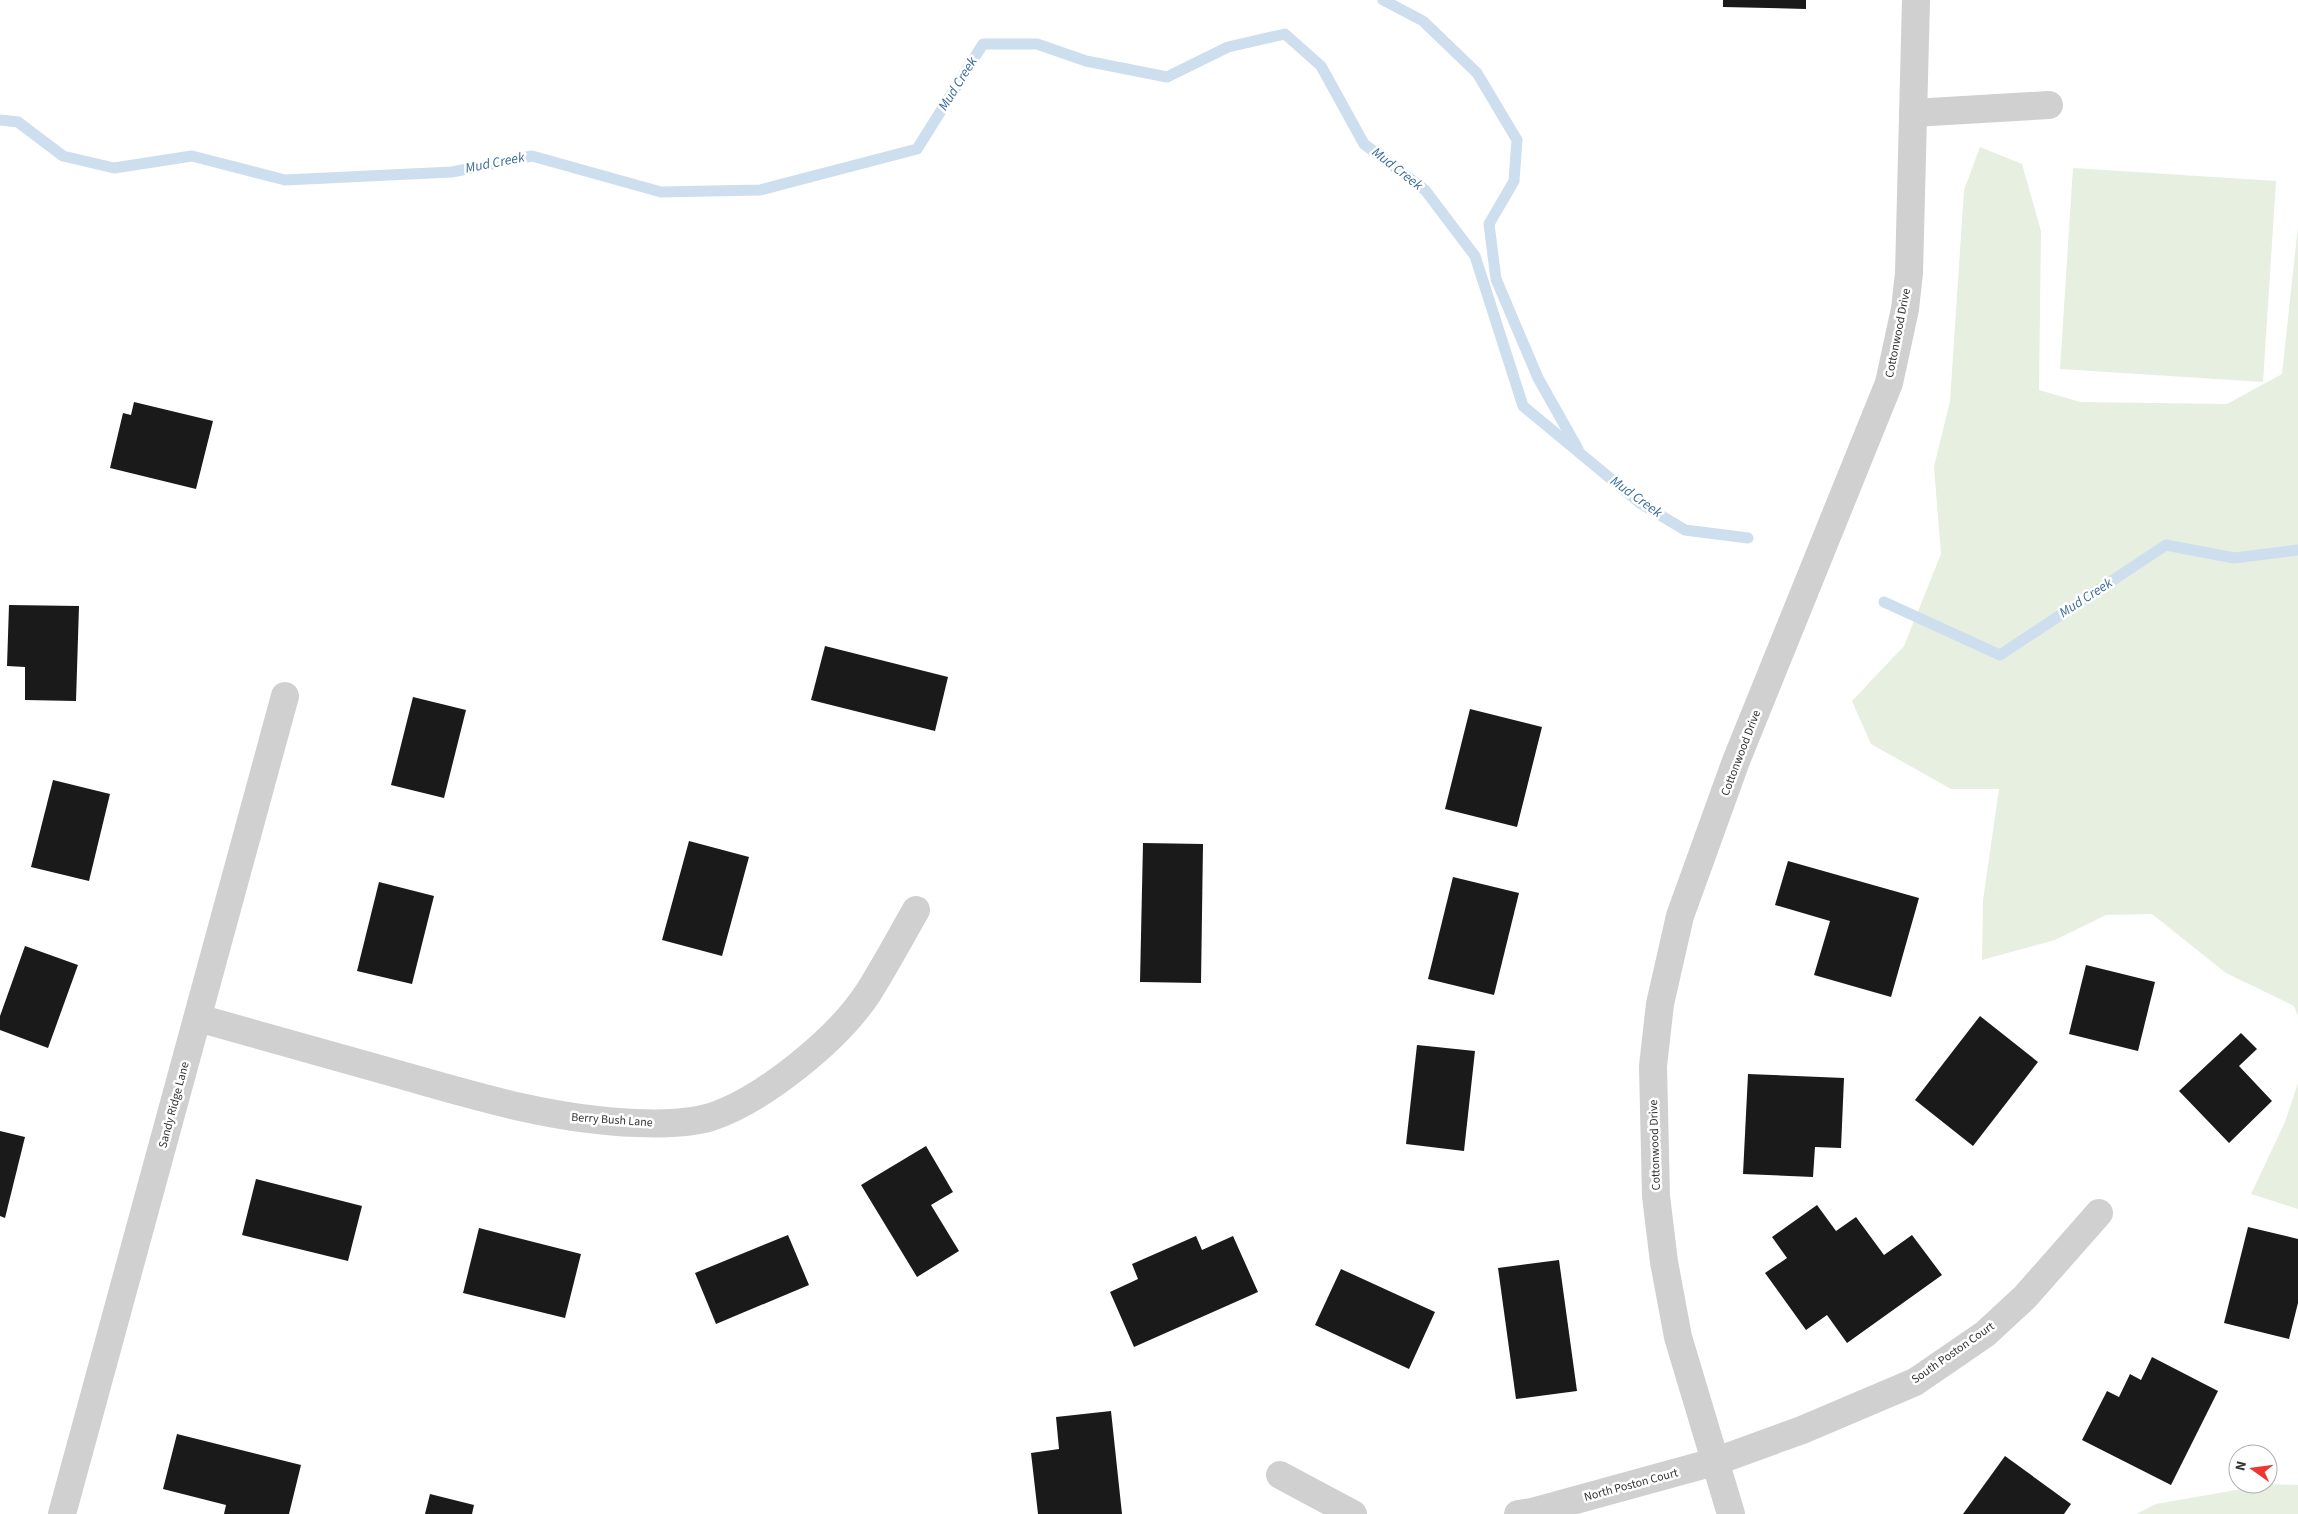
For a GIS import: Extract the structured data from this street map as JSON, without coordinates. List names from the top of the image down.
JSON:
{
  "streets": {
    "street": [
      "Cottonwood Drive",
      "Sandy Ridge Lane",
      "Berry Bush Lane",
      "South Poston Court",
      "North Poston Court"
    ]
  },
  "crossings": [
    ["Cottonwood Drive", "South Poston Court"],
    ["Cottonwood Drive", "North Poston Court"],
    ["Sandy Ridge Lane", "Berry Bush Lane"],
    ["South Poston Court", "North Poston Court"]
  ],
  "water": ["Mud Creek"],
  "north": "left"
}
